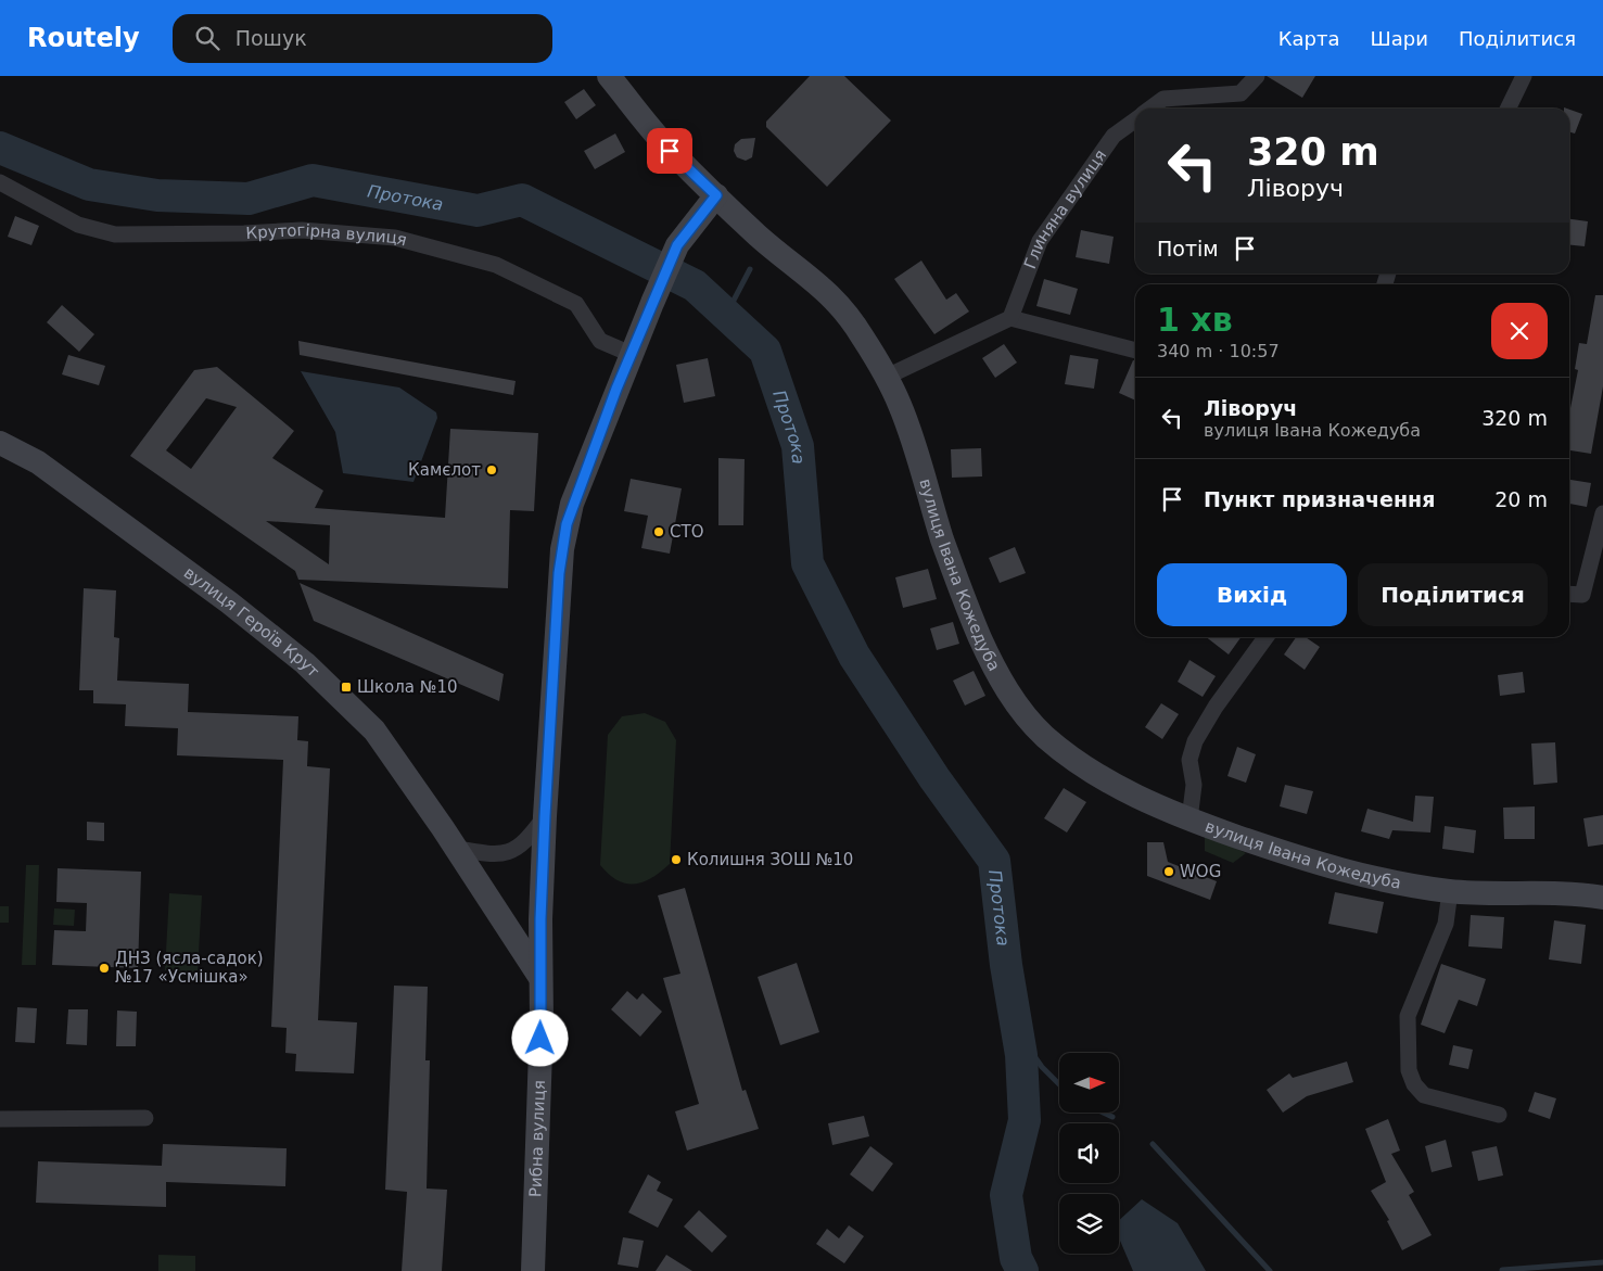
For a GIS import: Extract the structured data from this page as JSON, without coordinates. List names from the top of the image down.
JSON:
{
  "streets": {
    "street": [
      "Глиняна вулиця",
      "Крутогірна вулиця",
      "вулиця Івана Кожедуба",
      "вулиця Героїв Крут",
      "Рибна вулиця"
    ]
  },
  "crossings": [
    ["Крутогірна вулиця", "Рибна вулиця"],
    ["вулиця Івана Кожедуба", "Рибна вулиця"],
    ["вулиця Героїв Крут", "Рибна вулиця"]
  ],
  "water": ["Протока"],
  "places": {
    "other": [
      "Камєлот",
      "СТО",
      "Колишня ЗОШ №10",
      "WOG",
      "ДНЗ (ясла-садок) №17 «Усмішка»"
    ],
    "transit": ["Школа №10"]
  },
  "north": "right",
  "page": {
    "header": "Routely",
    "search": "Пошук",
    "nav": ["Карта", "Шари", "Поділитися"],
    "turn": ["320 m", "Ліворуч"],
    "then": "Потім",
    "heading": ["1 хв", "340 m · 10:57"],
    "list": [
      {
        "name": "Ліворуч",
        "note": "вулиця Івана Кожедуба",
        "value": "320 m"
      },
      {
        "name": "Пункт призначення",
        "value": "20 m"
      }
    ],
    "buttons": ["Вихід", "Поділитися"]
  }
}
